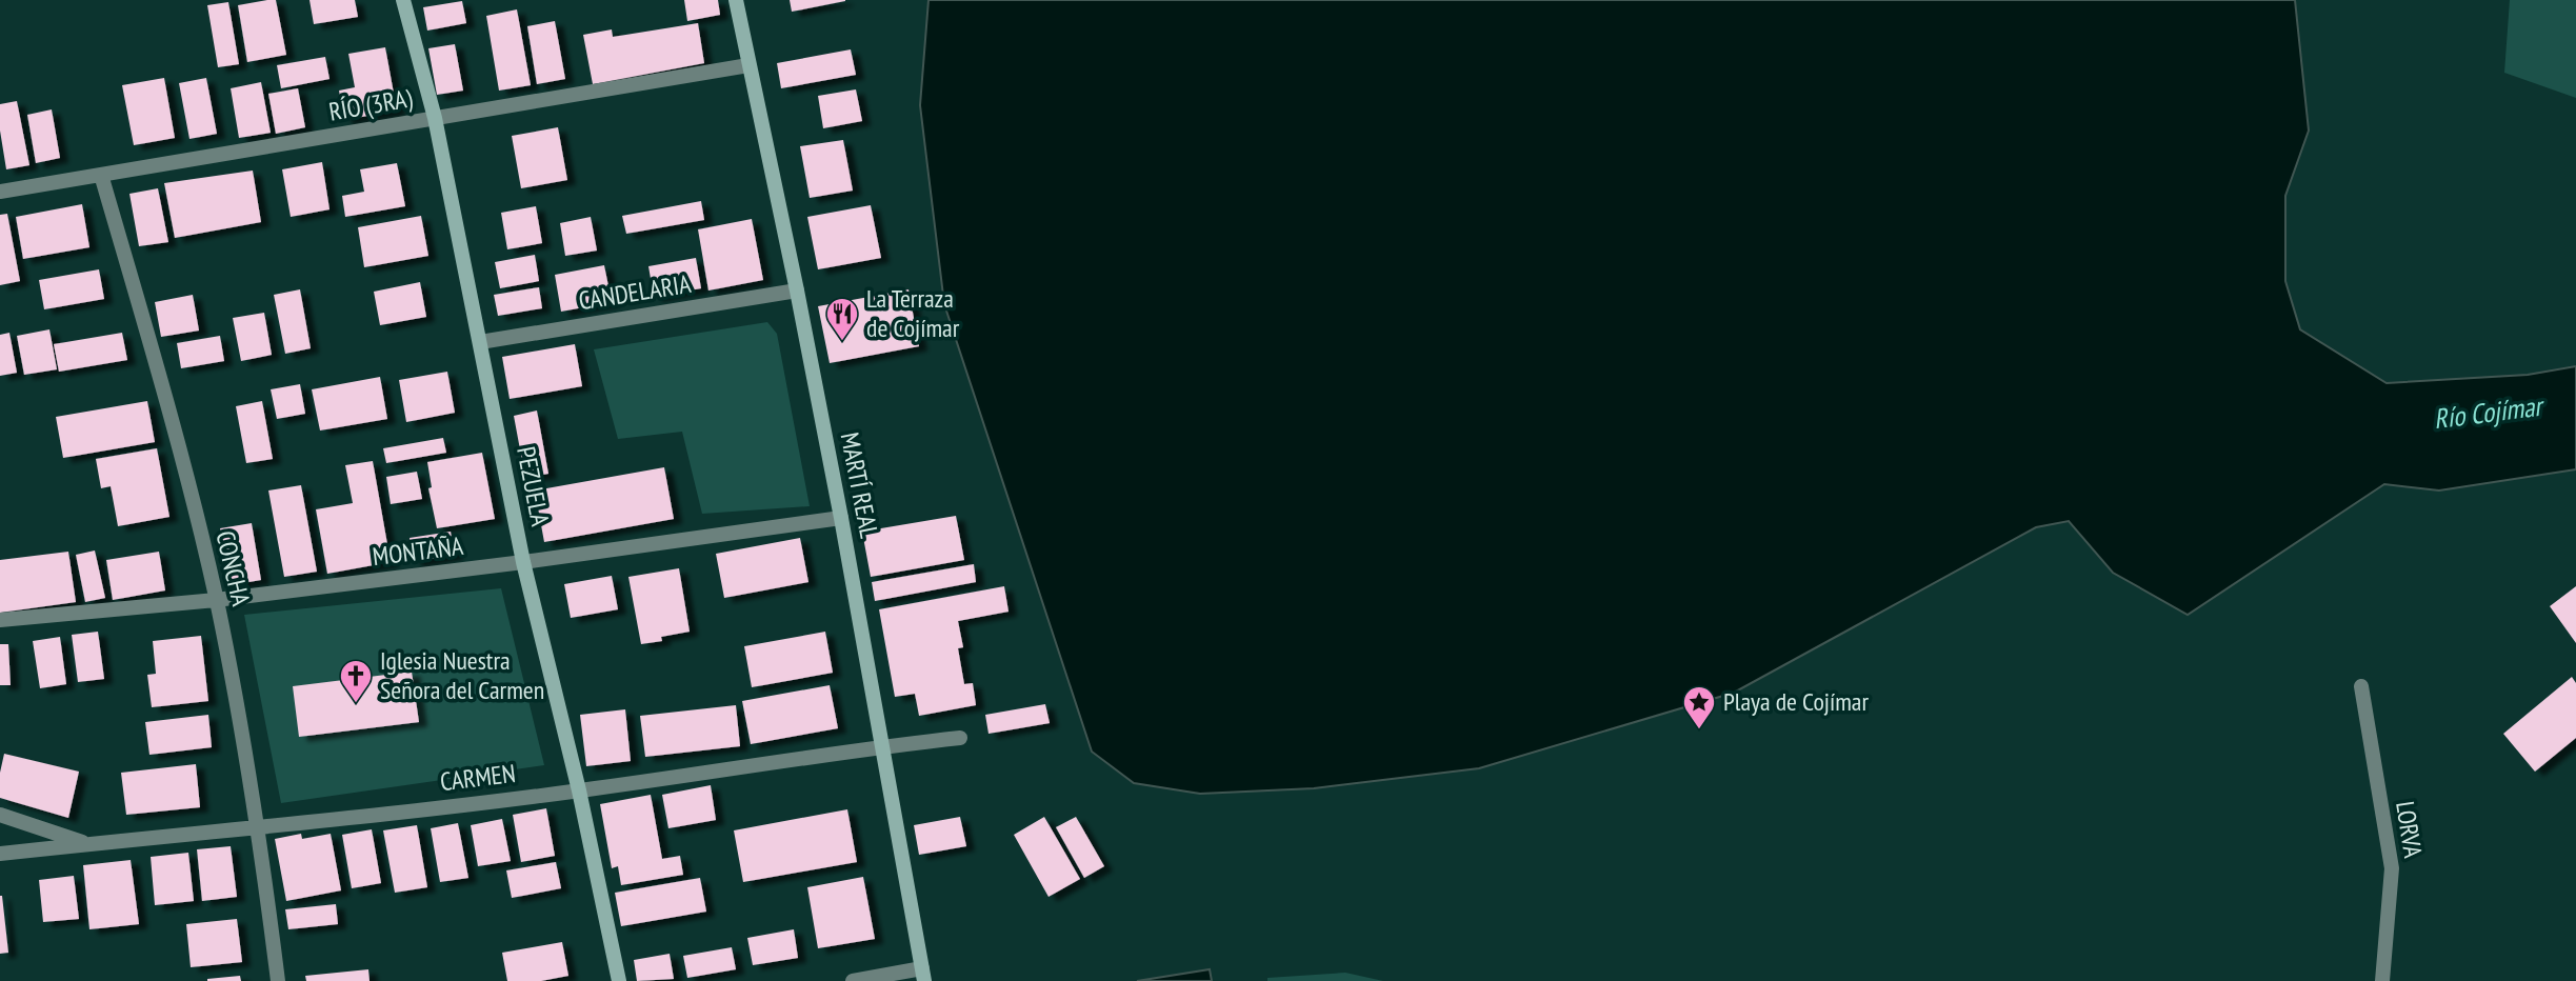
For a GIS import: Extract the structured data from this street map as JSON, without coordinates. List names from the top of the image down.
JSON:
{
  "streets": {
    "main road": ["MARTÍ REAL", "PEZUELA"],
    "street": [
      "RÍO (3RA)",
      "CANDELARIA",
      "MONTAÑA",
      "CONCHA",
      "CARMEN",
      "LORVA"
    ]
  },
  "crossings": [
    ["RÍO (3RA)", "MARTÍ REAL"],
    ["RÍO (3RA)", "PEZUELA"],
    ["RÍO (3RA)", "CONCHA"],
    ["CANDELARIA", "MARTÍ REAL"],
    ["CANDELARIA", "PEZUELA"],
    ["MARTÍ REAL", "MONTAÑA"],
    ["MARTÍ REAL", "CARMEN"],
    ["PEZUELA", "MONTAÑA"],
    ["PEZUELA", "CARMEN"],
    ["MONTAÑA", "CONCHA"],
    ["CONCHA", "CARMEN"]
  ],
  "water": ["Río Cojímar"],
  "places": {
    "restaurant": ["La Terraza de Cojímar"],
    "church": ["Iglesia Nuestra Señora del Carmen"],
    "place": ["Playa de Cojímar"]
  }
}
